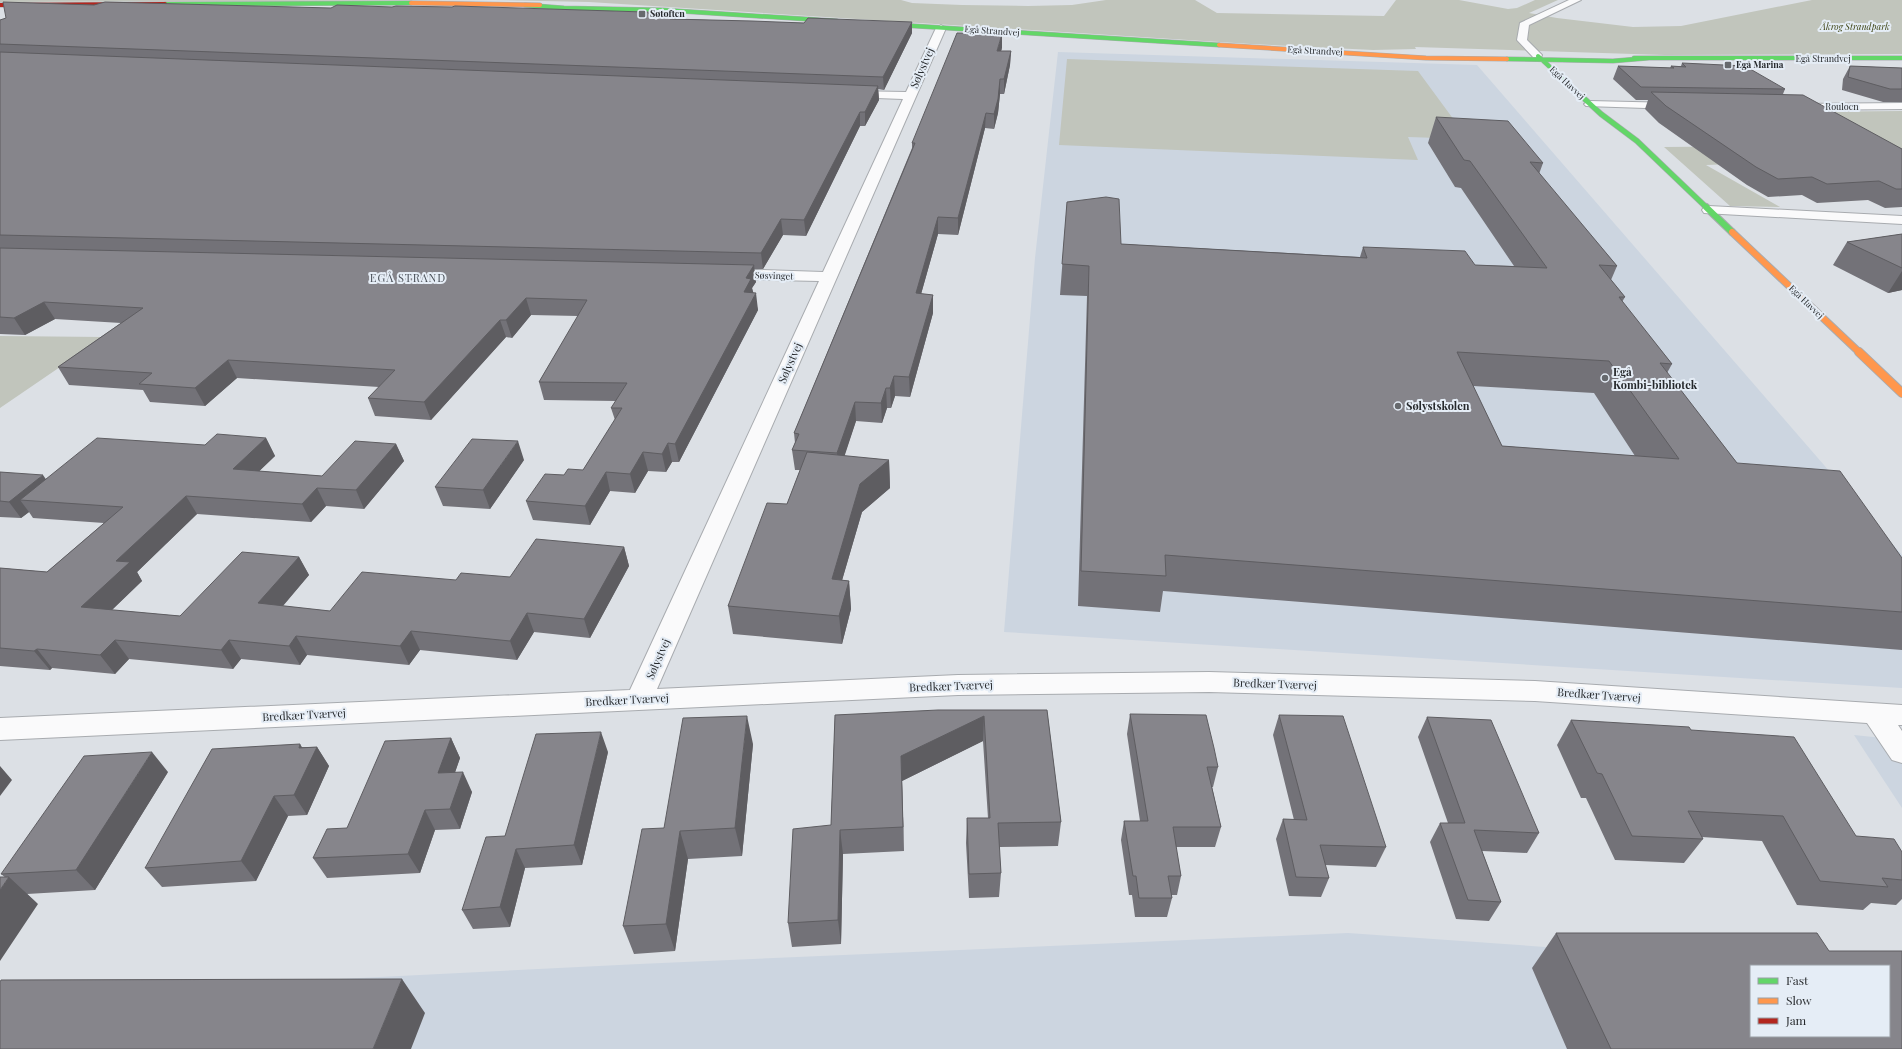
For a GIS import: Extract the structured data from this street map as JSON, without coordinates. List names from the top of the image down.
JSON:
{
  "streets": {
    "street": [
      "Egå Strandvej",
      "Sølystvej",
      "Egå Havvej",
      "Rouloen",
      "Søsvinget",
      "Bredkær Tværvej"
    ]
  },
  "crossings": [
    ["Egå Strandvej", "Sølystvej"],
    ["Egå Strandvej", "Egå Havvej"],
    ["Sølystvej", "Søsvinget"],
    ["Sølystvej", "Bredkær Tværvej"]
  ],
  "districts": ["EGÅ STRAND"],
  "parks": ["Åkrog Strandpark"],
  "places": {
    "transit": ["Søtoften", "Egå Marina"],
    "other": ["Egå Kombi-bibliotek", "Sølystskolen"]
  },
  "legend": ["Fast", "Slow", "Jam"]
}
